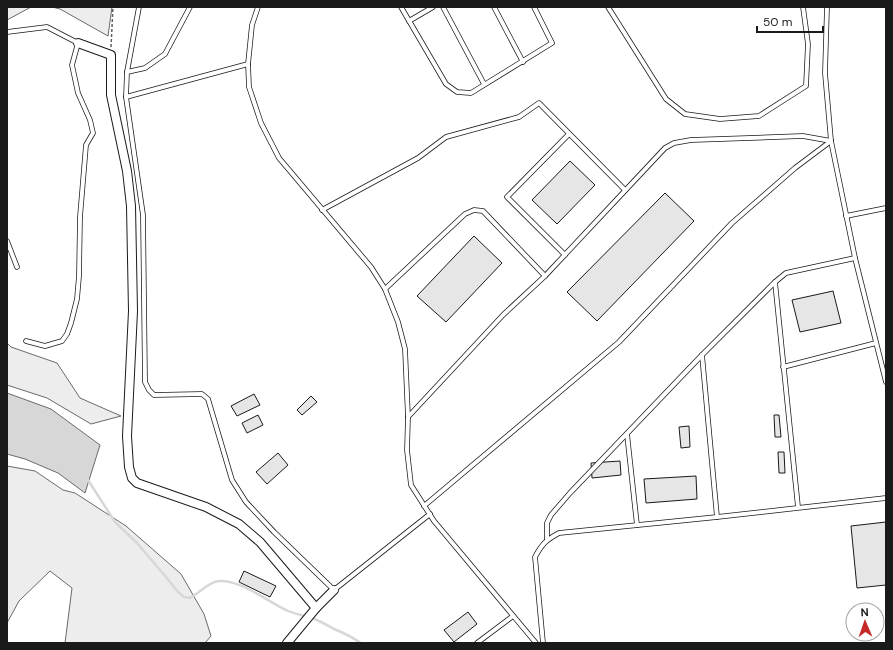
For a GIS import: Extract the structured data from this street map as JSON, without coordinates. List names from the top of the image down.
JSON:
{
  "scale_bar": "50 m",
  "north": "top"
}
